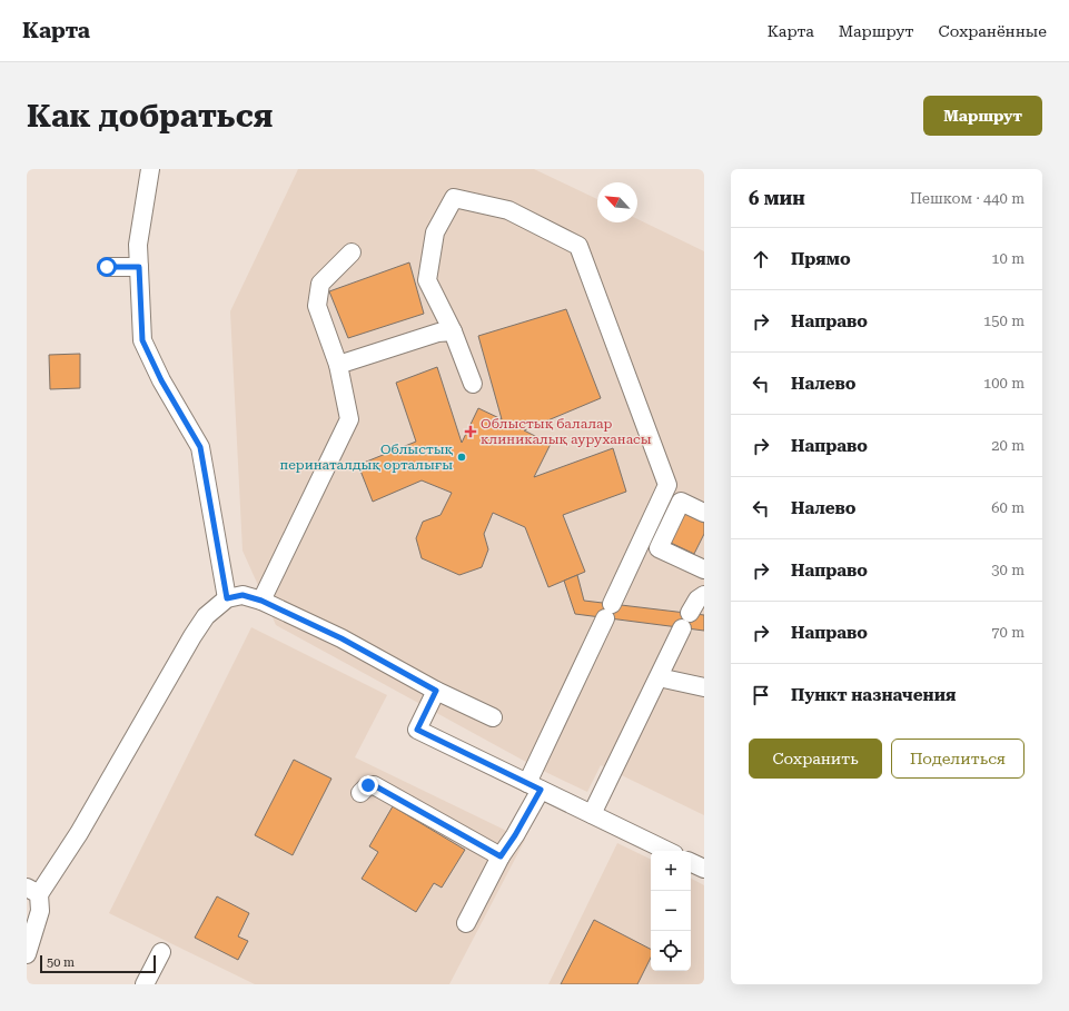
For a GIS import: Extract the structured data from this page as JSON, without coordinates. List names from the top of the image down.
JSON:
{
  "places": {
    "health": ["Облыстық балалар клиникалық ауруханасы"],
    "other": ["Облыстық перинаталдық орталығы"]
  },
  "scale_bar": "50 m",
  "north": "top left",
  "page": {
    "header": "Карта",
    "nav": ["Карта", "Маршрут", "Сохранённые"],
    "buttons": [
      "Маршрут",
      ["Сохранить", "Поделиться"]
    ],
    "title": "Как добраться",
    "heading": ["6 мин", "Пешком · 440 m"],
    "list": [
      ["Прямо", "10 m"],
      ["Направо", "150 m"],
      ["Налево", "100 m"],
      ["Направо", "20 m"],
      ["Налево", "60 m"],
      ["Направо", "30 m"],
      ["Направо", "70 m"],
      "Пункт назначения"
    ],
    "map_buttons": ["+", "−"],
    "scale": "50 m"
  }
}
